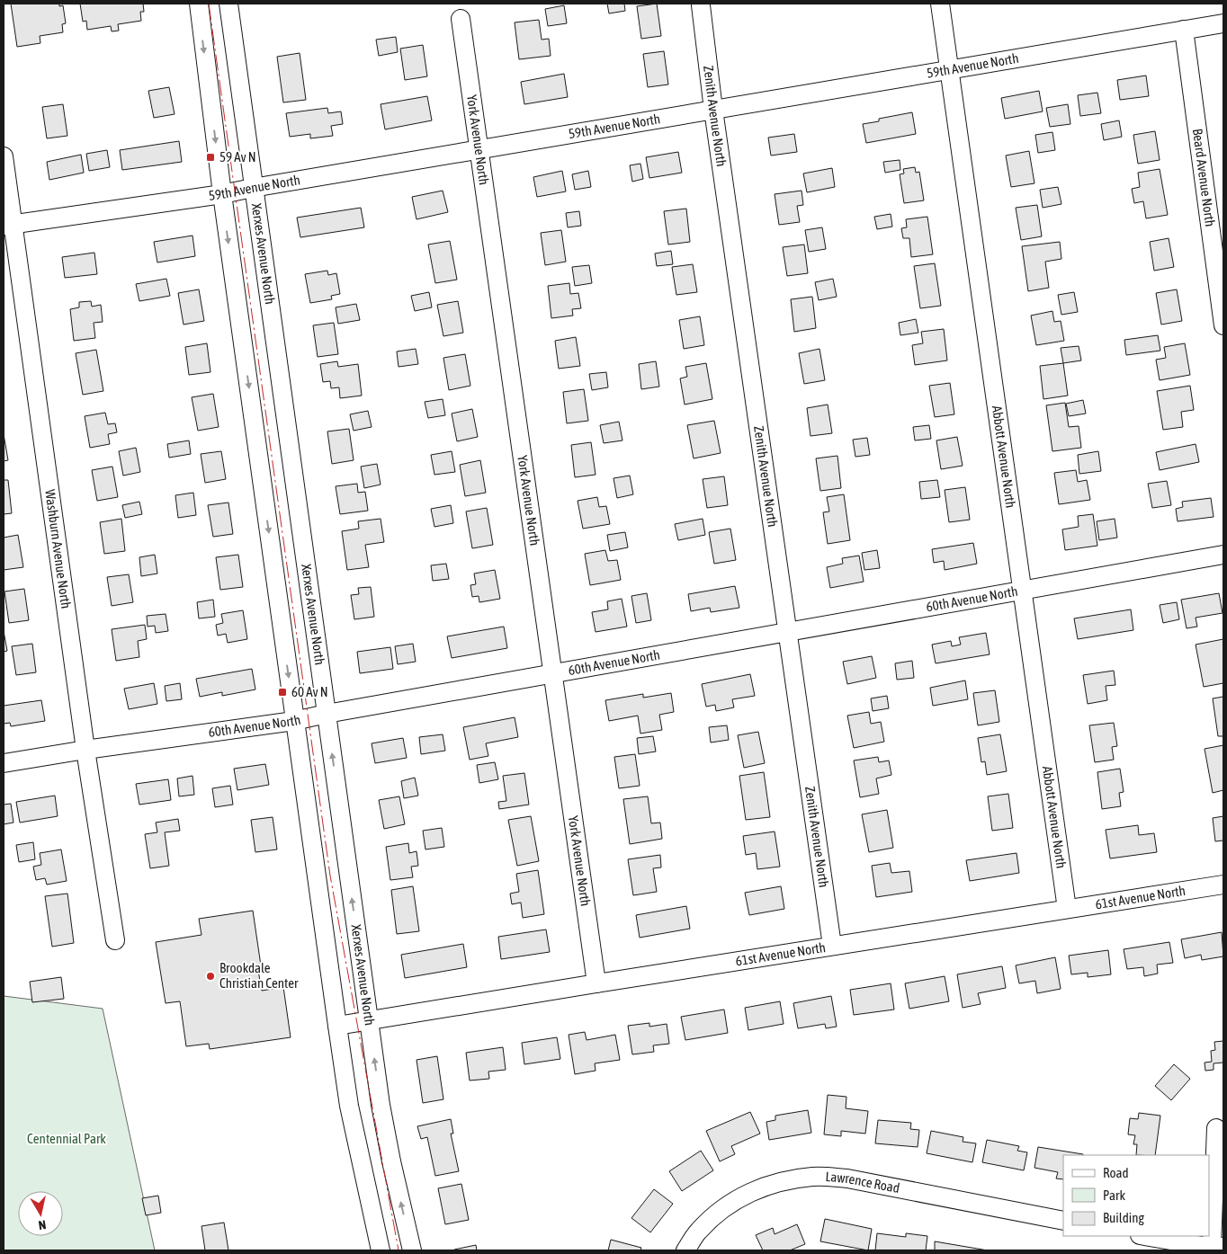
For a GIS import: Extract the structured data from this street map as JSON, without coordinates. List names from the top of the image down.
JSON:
{
  "streets": {
    "street": [
      "59th Avenue North",
      "Zenith Avenue North",
      "York Avenue North",
      "Beard Avenue North",
      "Xerxes Avenue North",
      "Abbott Avenue North",
      "Washburn Avenue North",
      "60th Avenue North",
      "61st Avenue North",
      "Lawrence Road"
    ]
  },
  "crossings": [
    ["59th Avenue North", "Zenith Avenue North"],
    ["59th Avenue North", "York Avenue North"],
    ["59th Avenue North", "Beard Avenue North"],
    ["59th Avenue North", "Xerxes Avenue North"],
    ["59th Avenue North", "Abbott Avenue North"],
    ["59th Avenue North", "Washburn Avenue North"],
    ["Zenith Avenue North", "60th Avenue North"],
    ["Zenith Avenue North", "61st Avenue North"],
    ["York Avenue North", "60th Avenue North"],
    ["York Avenue North", "61st Avenue North"],
    ["Xerxes Avenue North", "60th Avenue North"],
    ["Xerxes Avenue North", "61st Avenue North"],
    ["Abbott Avenue North", "60th Avenue North"],
    ["Abbott Avenue North", "61st Avenue North"],
    ["Washburn Avenue North", "60th Avenue North"]
  ],
  "parks": ["Centennial Park"],
  "places": {
    "transit": ["59 Av N", "60 Av N"],
    "other": ["Brookdale Christian Center"]
  },
  "legend": ["Road", "Park", "Building"],
  "north": "bottom"
}
